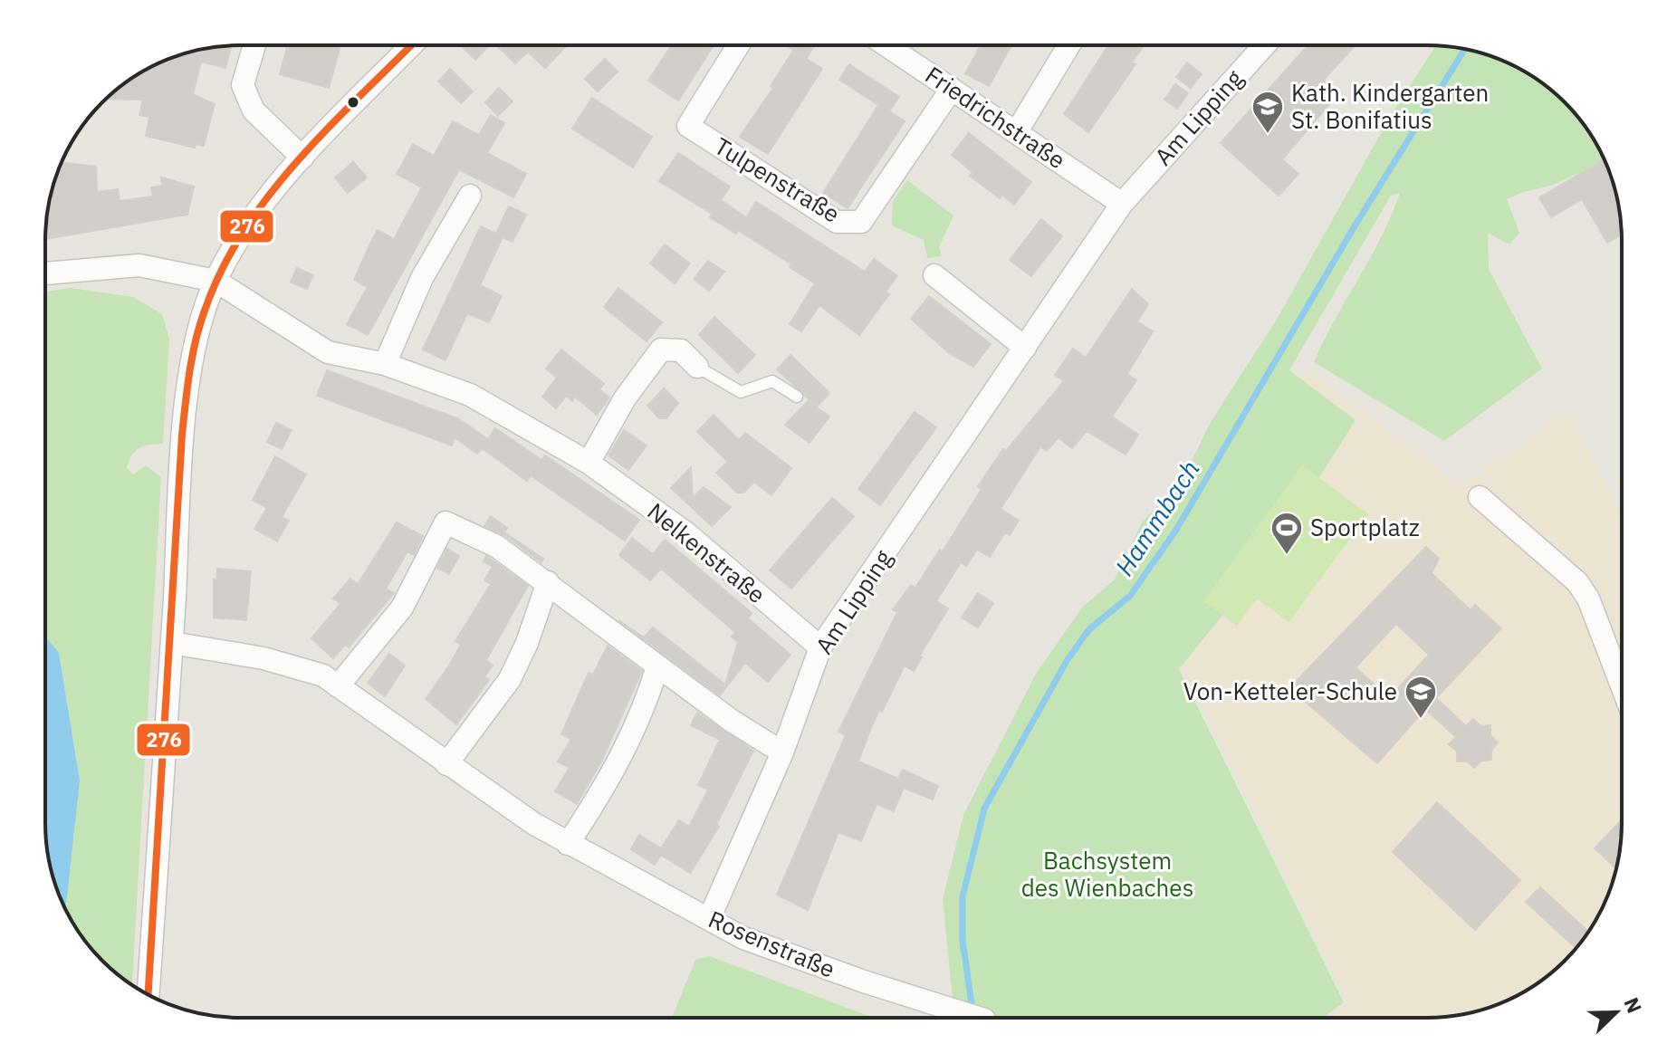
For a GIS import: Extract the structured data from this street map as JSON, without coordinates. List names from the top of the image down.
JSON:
{
  "streets": {
    "street": [
      "Friedrichstraße",
      "Am Lipping",
      "Tulpenstraße",
      "Nelkenstraße",
      "Rosenstraße"
    ]
  },
  "crossings": [
    ["Friedrichstraße", "Am Lipping"],
    ["Friedrichstraße", "Tulpenstraße"],
    ["Am Lipping", "Nelkenstraße"],
    ["Am Lipping", "Rosenstraße"]
  ],
  "water": ["Hammbach"],
  "parks": ["Bachsystem des Wienbaches"],
  "places": {
    "school or university": ["Kath. Kindergarten St. Bonifatius", "Von-Ketteler-Schule"],
    "sports": ["Sportplatz"]
  },
  "lines": ["transit line 276"],
  "north": "top right"
}
